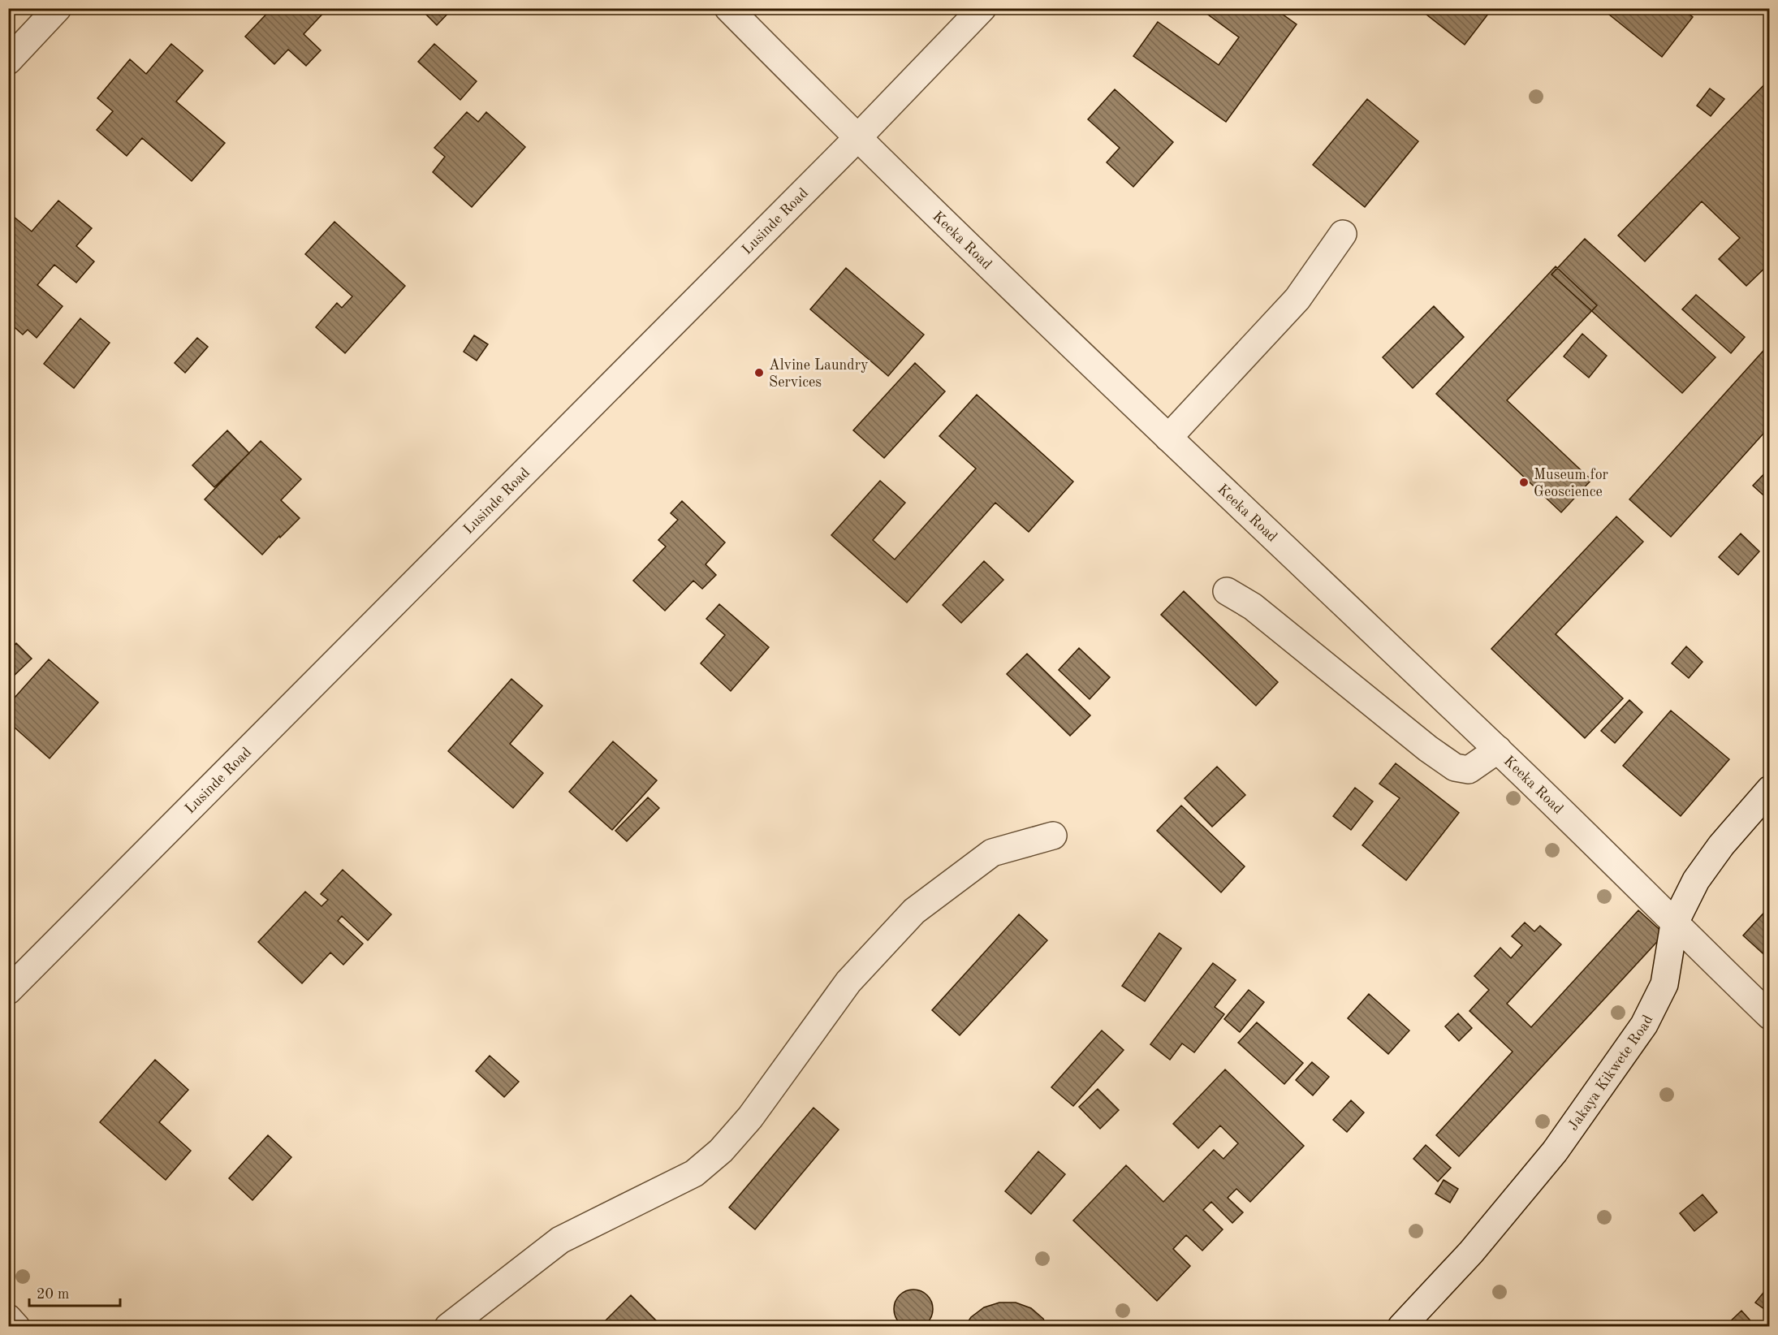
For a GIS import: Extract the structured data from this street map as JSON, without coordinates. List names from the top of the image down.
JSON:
{
  "streets": {
    "street": ["Lusinde Road", "Keeka Road", "Jakaya Kikwete Road"]
  },
  "crossings": [
    ["Lusinde Road", "Keeka Road"],
    ["Keeka Road", "Jakaya Kikwete Road"]
  ],
  "places": ["Alvine Laundry Services", "Museum for Geoscience"],
  "scale_bar": "20 m"
}
